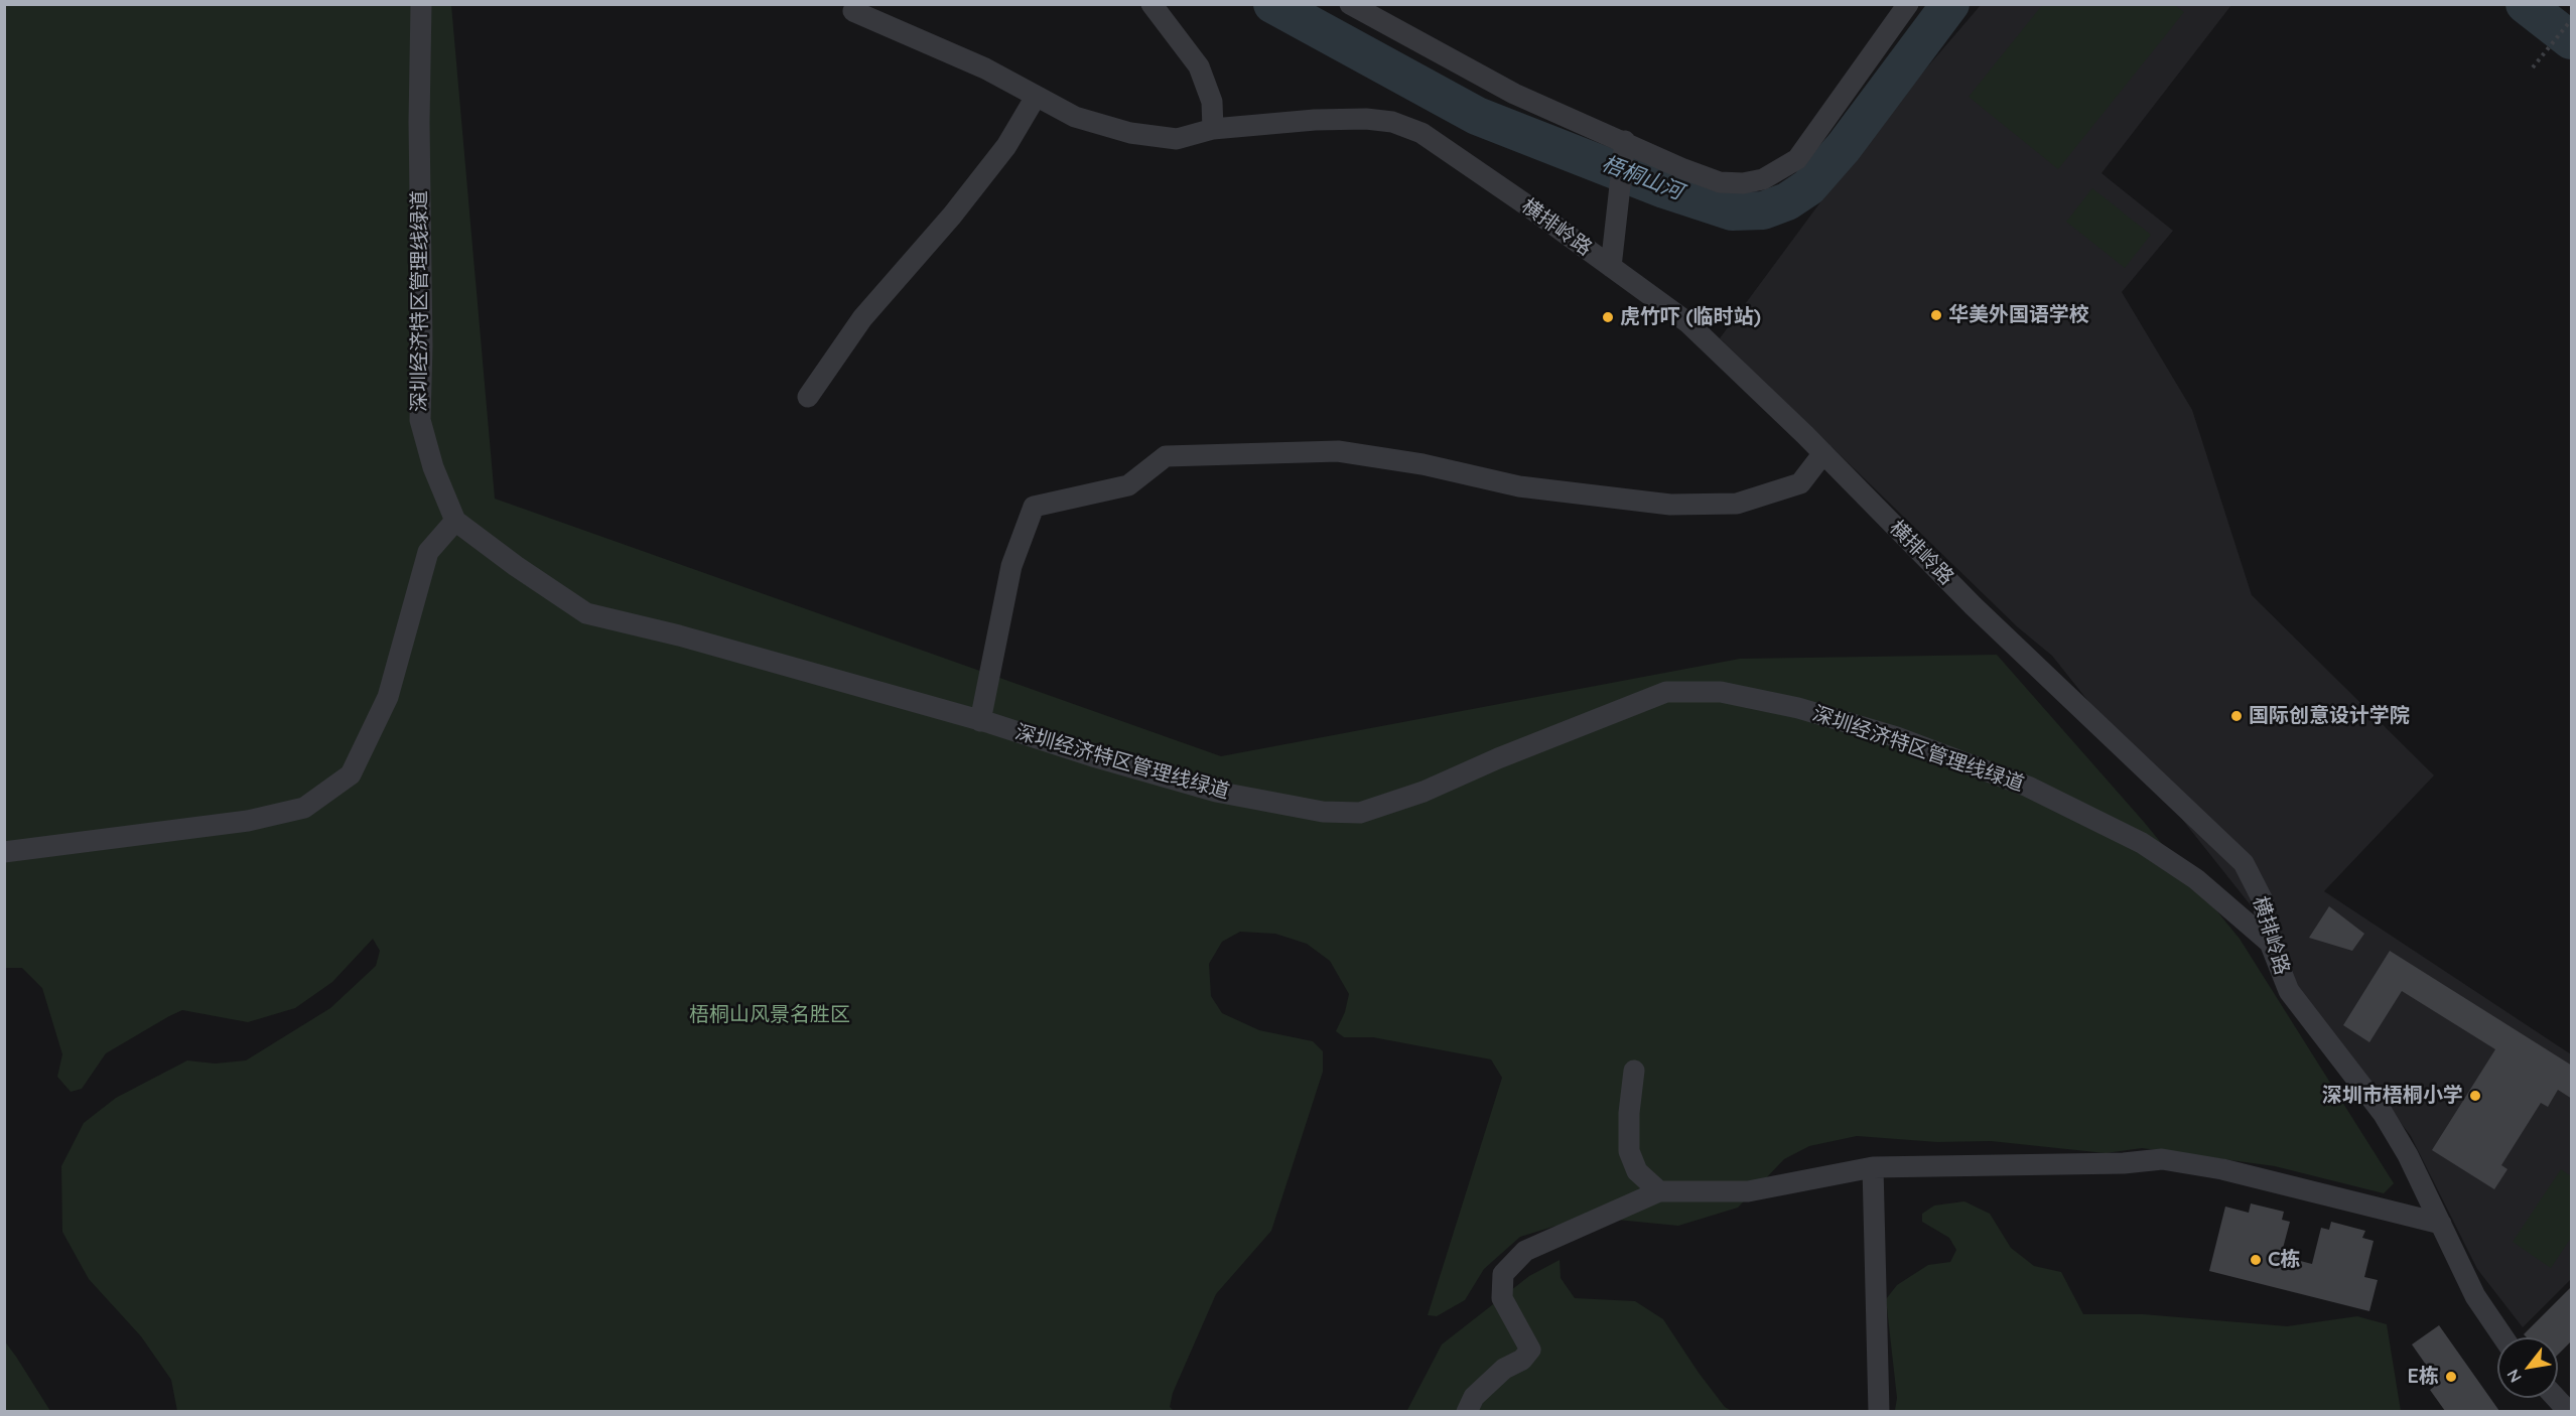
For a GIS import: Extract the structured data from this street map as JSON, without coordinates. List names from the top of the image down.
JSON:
{
  "streets": {
    "street": ["横排岭路", "深圳经济特区管理线绿道"]
  },
  "crossings": [
    ["横排岭路", "深圳经济特区管理线绿道"]
  ],
  "water": ["梧桐山河"],
  "parks": ["梧桐山风景名胜区"],
  "places": [
    "华美外国语学校",
    "虎竹吓 (临时站)",
    "国际创意设计学院",
    "深圳市梧桐小学",
    "C栋",
    "E栋"
  ],
  "north": "bottom left"
}
